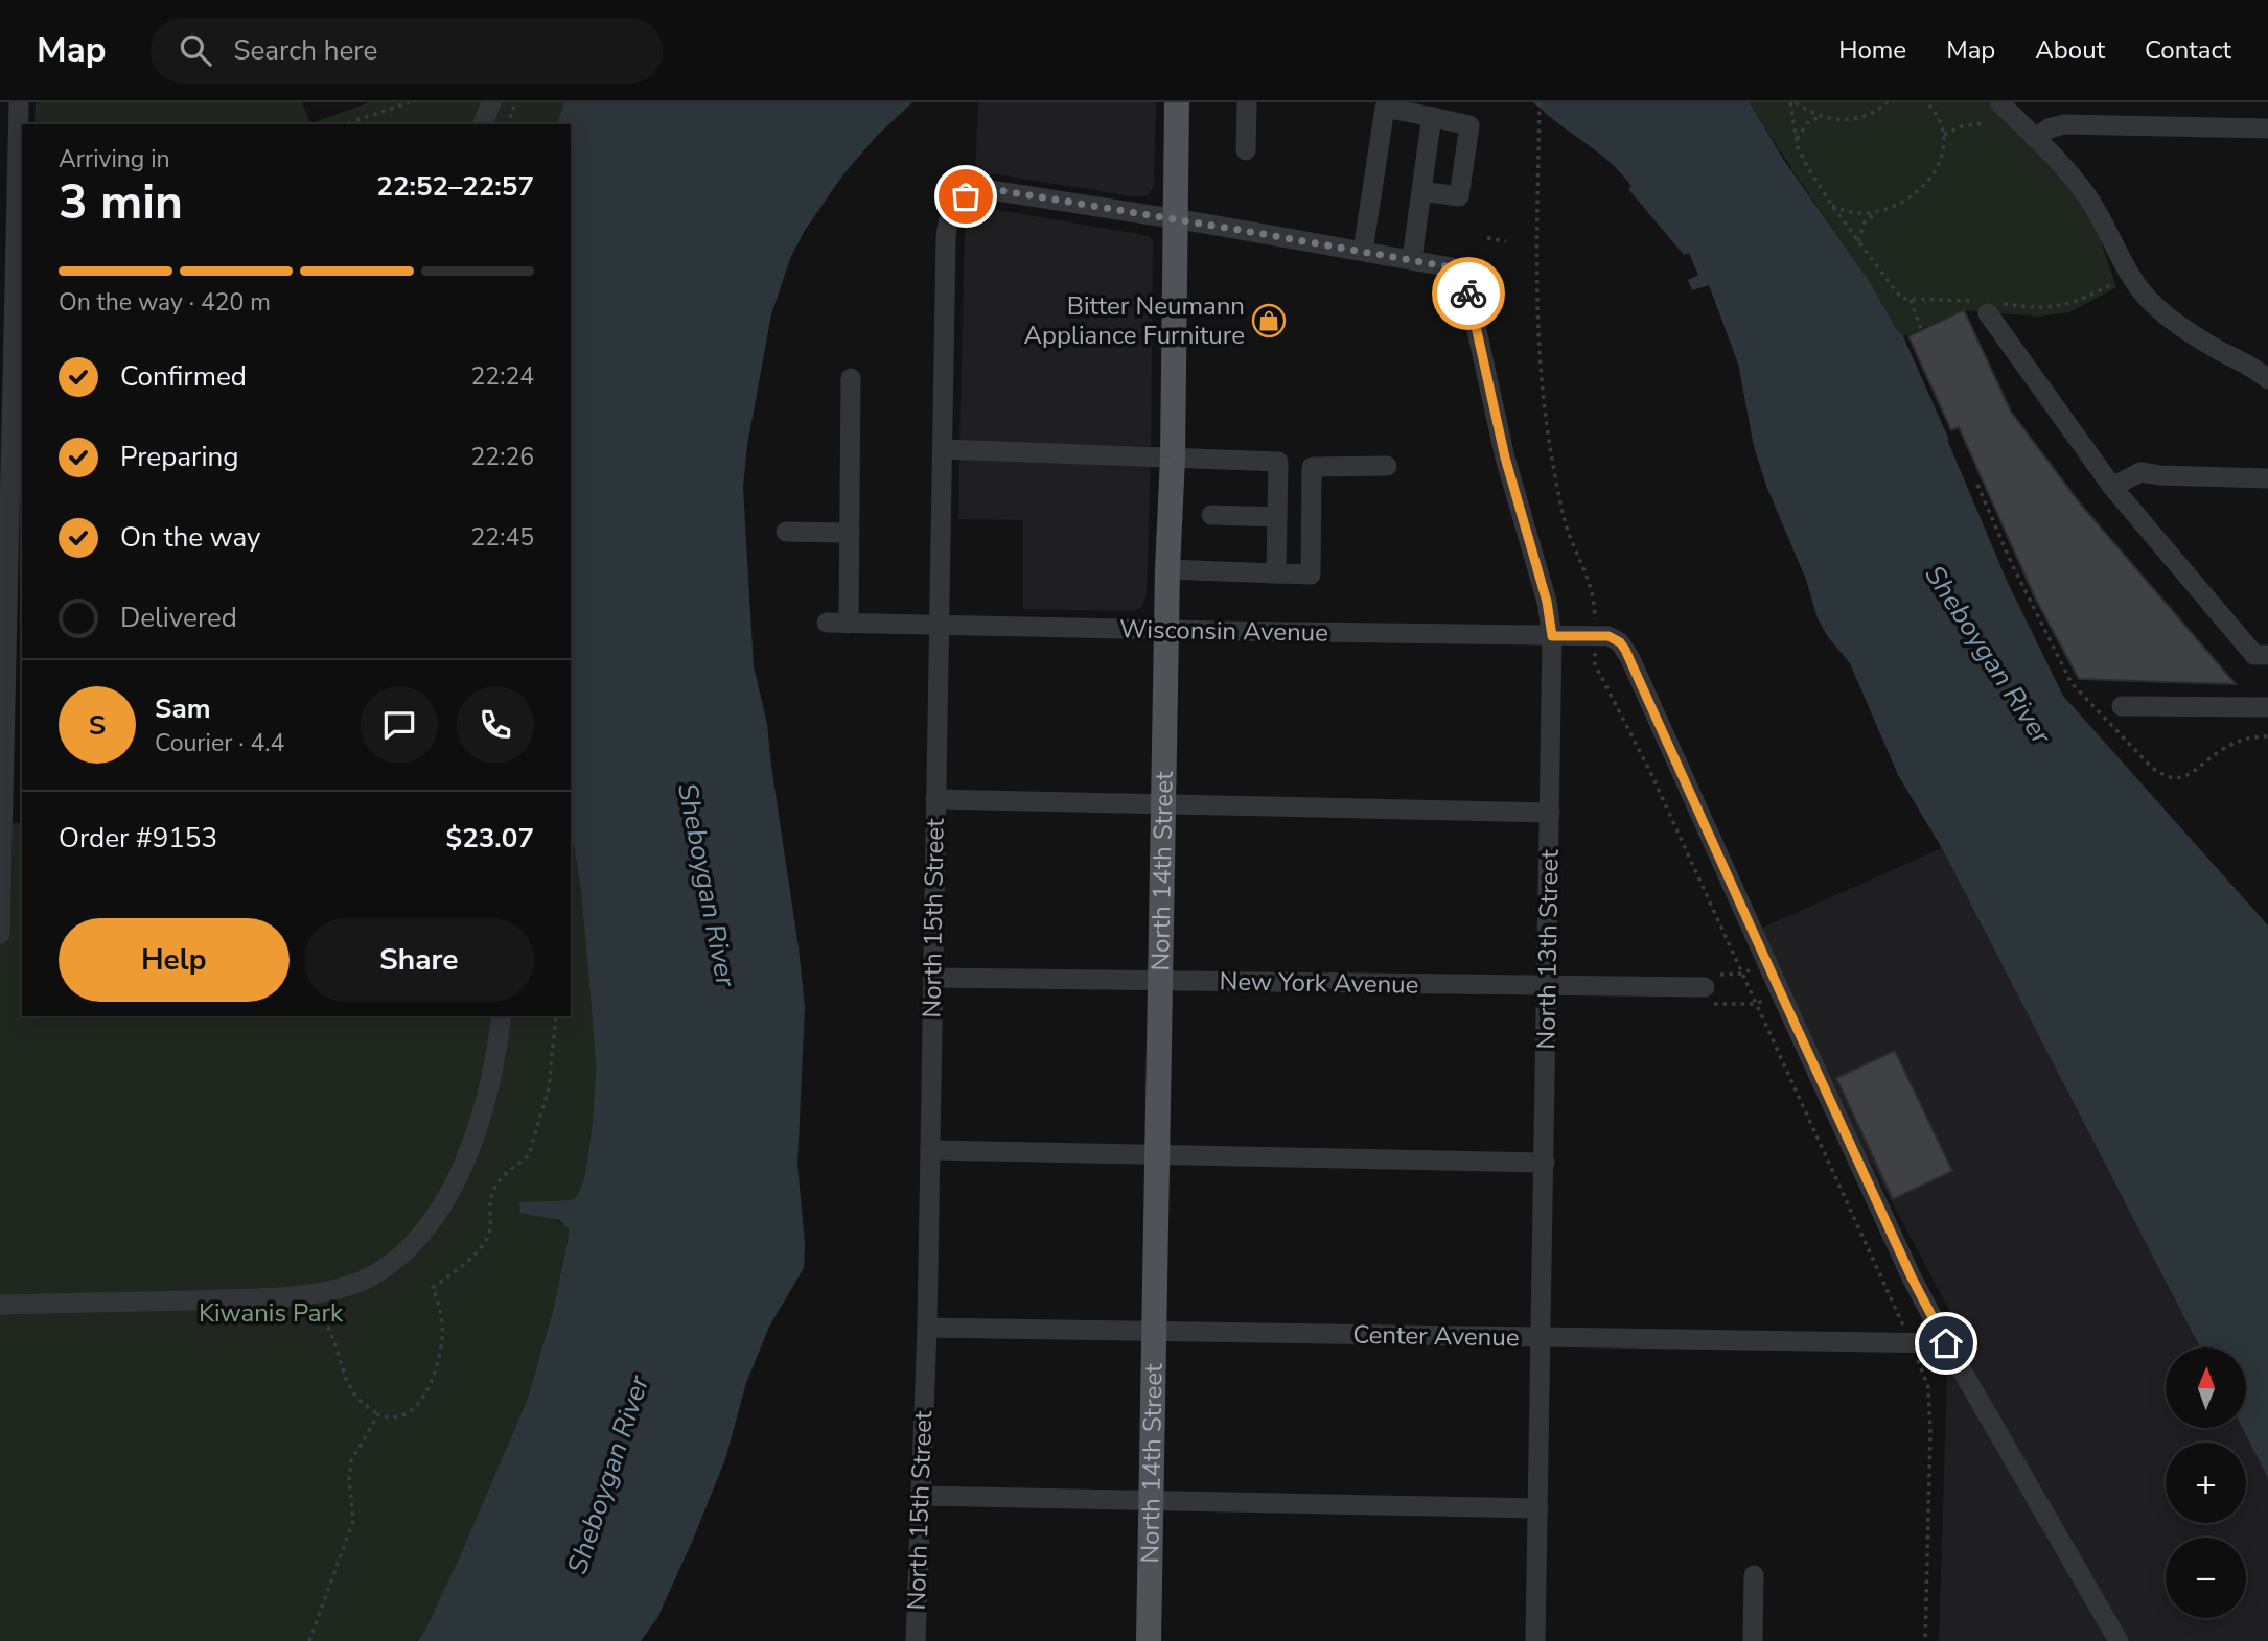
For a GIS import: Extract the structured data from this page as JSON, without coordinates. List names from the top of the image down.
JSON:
{
  "streets": {
    "main road": ["North 14th Street"],
    "street": [
      "Wisconsin Avenue",
      "North 15th Street",
      "North 13th Street",
      "New York Avenue",
      "Center Avenue"
    ]
  },
  "crossings": [
    ["Wisconsin Avenue", "North 14th Street"],
    ["Wisconsin Avenue", "North 15th Street"],
    ["Wisconsin Avenue", "North 13th Street"],
    ["North 14th Street", "North 15th Street"],
    ["North 14th Street", "New York Avenue"],
    ["North 14th Street", "Center Avenue"],
    ["North 15th Street", "New York Avenue"],
    ["North 15th Street", "Center Avenue"],
    ["North 13th Street", "New York Avenue"],
    ["North 13th Street", "Center Avenue"]
  ],
  "water": ["Sheboygan River"],
  "parks": ["Kiwanis Park"],
  "places": {
    "shop": ["Bitter Neumann Appliance Furniture"]
  },
  "north": "top",
  "page": {
    "header": "Map",
    "search": "Search here",
    "nav": [
      "Home",
      "Map",
      "About",
      "Contact"
    ],
    "heading": ["3 min", "Arriving in", "22:52–22:57"],
    "panel": [
      "Sam",
      "Courier · 4.4",
      "Order #9153",
      "$23.07"
    ],
    "bar": "On the way · 420 m",
    "list": [
      ["Confirmed", "22:24"],
      ["Preparing", "22:26"],
      ["On the way", "22:45"],
      "Delivered"
    ],
    "round": "S",
    "buttons": ["Help", "Share"],
    "map_buttons": ["+", "−"]
  }
}
